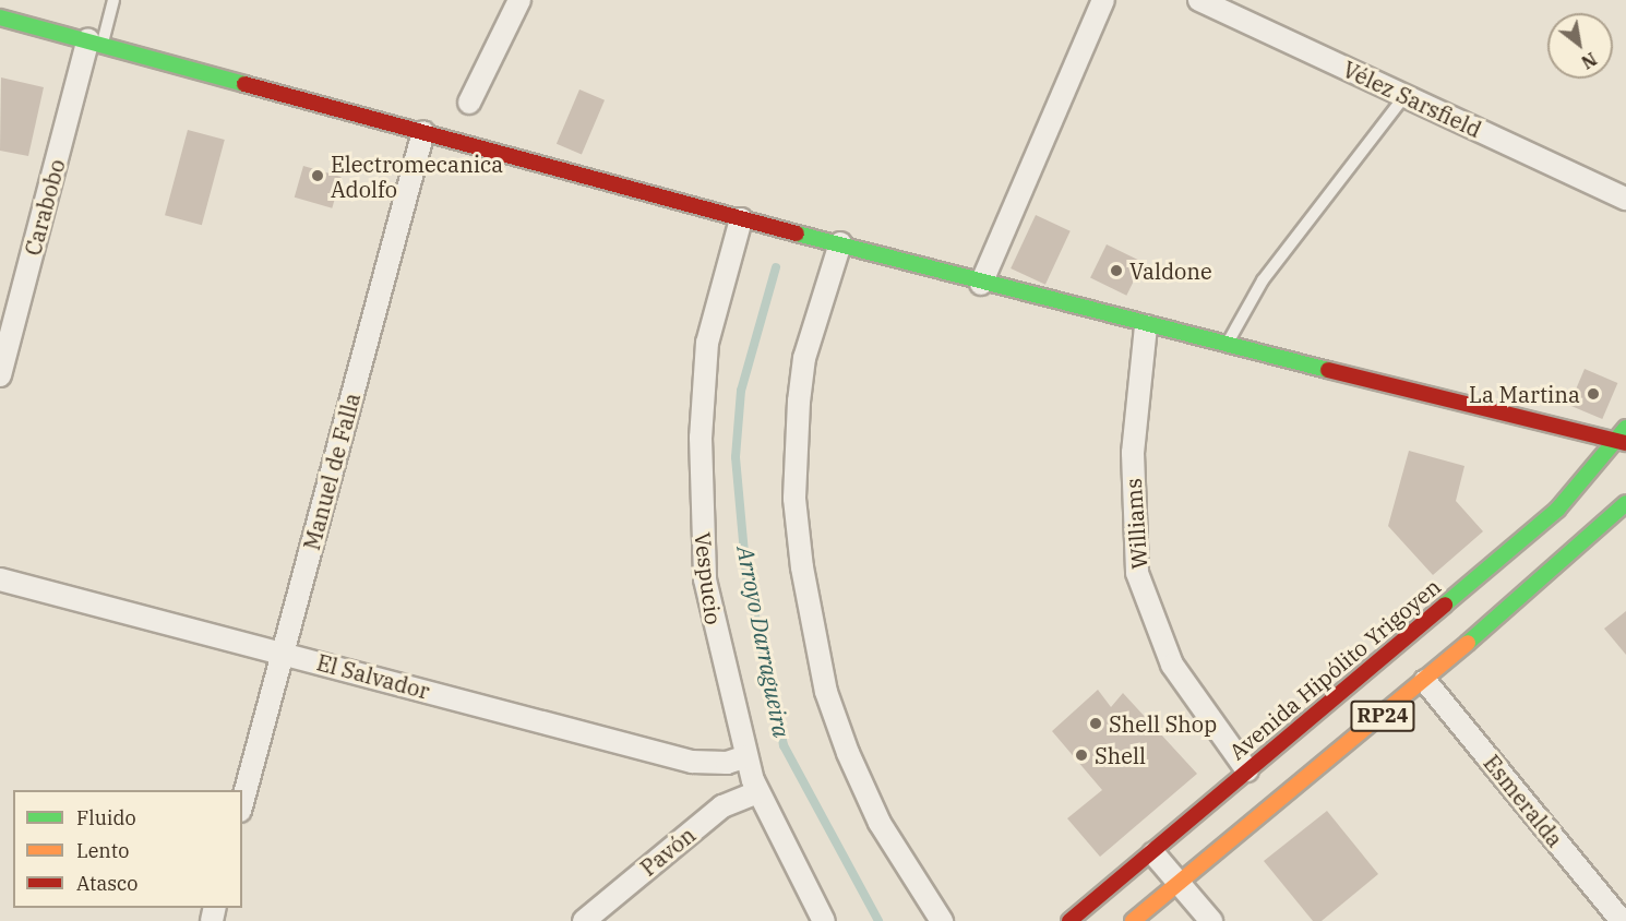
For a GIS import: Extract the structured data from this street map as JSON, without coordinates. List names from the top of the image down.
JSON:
{
  "streets": {
    "main road": ["Avenida Hipólito Yrigoyen", "RP24"],
    "street": [
      "Vélez Sarsfield",
      "Carabobo",
      "Manuel de Falla",
      "Williams",
      "Vespucio",
      "El Salvador",
      "Esmeralda",
      "Pavón"
    ]
  },
  "crossings": [
    ["Manuel de Falla", "El Salvador"],
    ["Williams", "Avenida Hipólito Yrigoyen"],
    ["Vespucio", "El Salvador"],
    ["Vespucio", "Pavón"],
    ["RP24", "Esmeralda"]
  ],
  "water": ["Arroyo Darragueira"],
  "places": [
    "Electromecanica Adolfo",
    "Valdone",
    "La Martina",
    "Shell Shop",
    "Shell"
  ],
  "legend": ["Fluido", "Lento", "Atasco"],
  "north": "bottom right"
}
